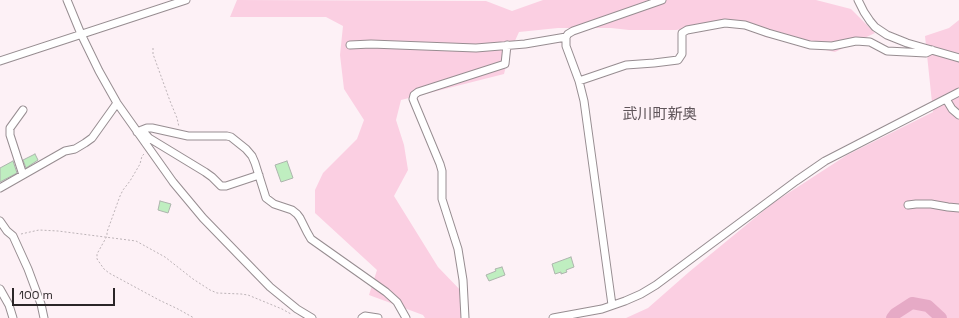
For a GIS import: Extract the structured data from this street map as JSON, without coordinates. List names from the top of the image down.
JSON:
{
  "districts": ["武川町新奥"],
  "scale_bar": "100 m"
}
